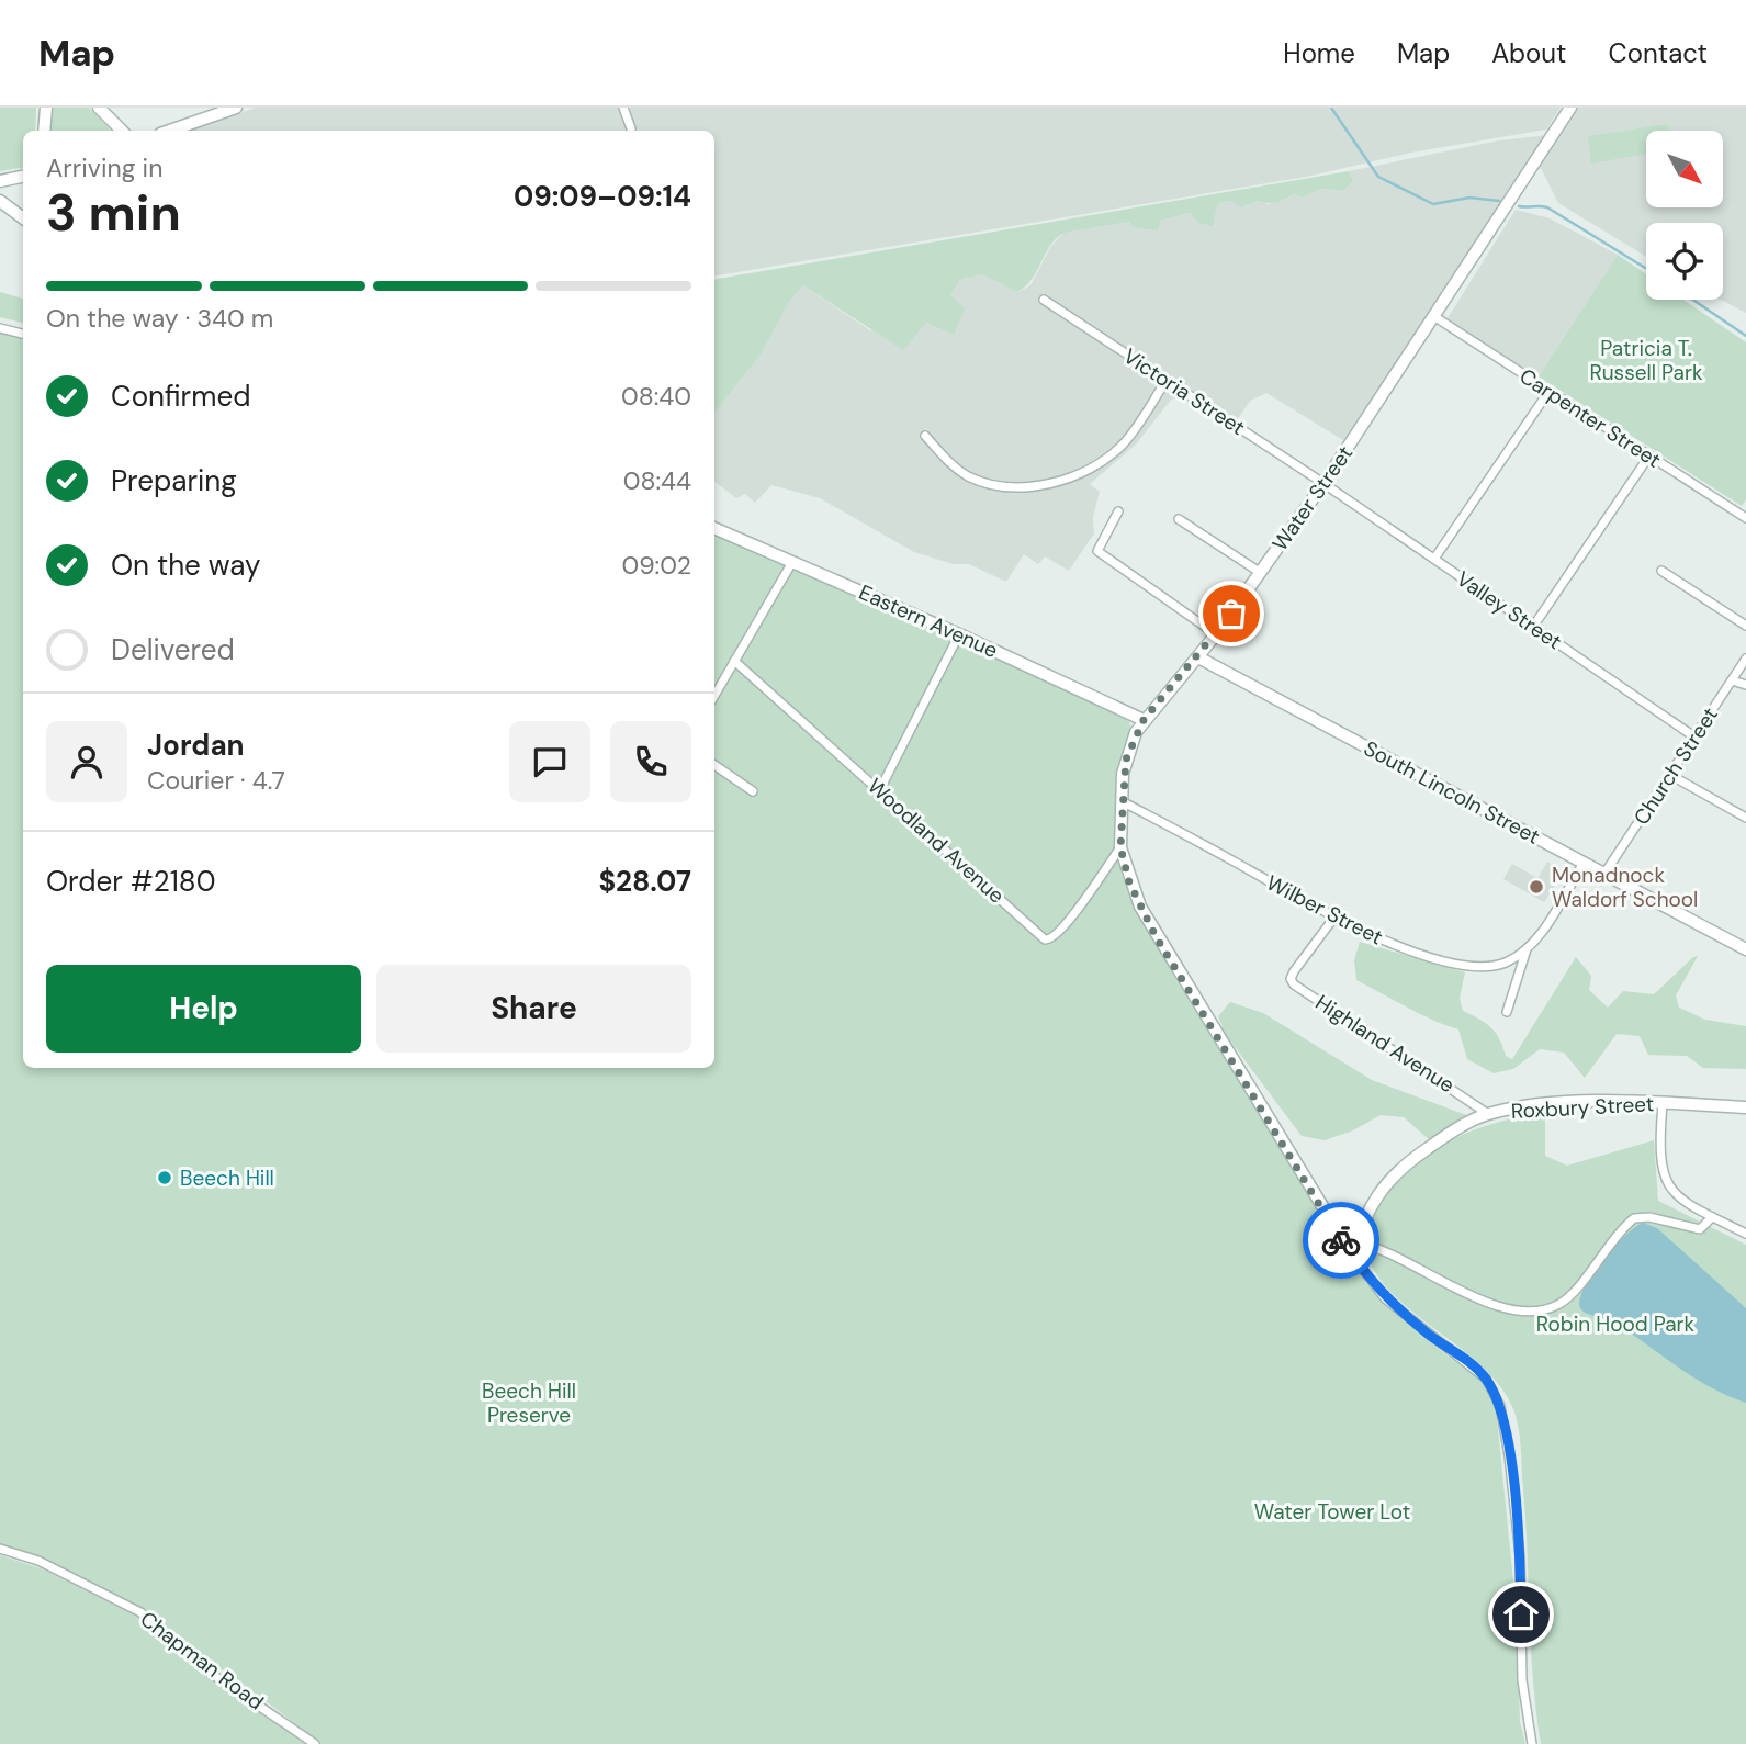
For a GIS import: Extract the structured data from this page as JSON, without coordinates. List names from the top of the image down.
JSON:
{
  "streets": {
    "street": [
      "Victoria Street",
      "Carpenter Street",
      "Water Street",
      "Valley Street",
      "Eastern Avenue",
      "Church Street",
      "South Lincoln Street",
      "Woodland Avenue",
      "Wilber Street",
      "Highland Avenue",
      "Roxbury Street",
      "Chapman Road"
    ]
  },
  "crossings": [
    ["Victoria Street", "Water Street"],
    ["Victoria Street", "Valley Street"],
    ["Carpenter Street", "Water Street"],
    ["Water Street", "Valley Street"],
    ["Water Street", "Eastern Avenue"],
    ["Water Street", "South Lincoln Street"],
    ["Water Street", "Woodland Avenue"],
    ["Water Street", "Wilber Street"],
    ["Water Street", "Roxbury Street"],
    ["Valley Street", "Church Street"],
    ["Church Street", "South Lincoln Street"],
    ["South Lincoln Street", "Wilber Street"],
    ["Wilber Street", "Highland Avenue"],
    ["Highland Avenue", "Roxbury Street"]
  ],
  "parks": [
    "Patricia T. Russell Park",
    "Robin Hood Park",
    "Beech Hill Preserve",
    "Water Tower Lot"
  ],
  "places": ["Monadnock Waldorf School", "Beech Hill"],
  "north": "bottom right",
  "page": {
    "header": "Map",
    "nav": [
      "Home",
      "Map",
      "About",
      "Contact"
    ],
    "heading": ["3 min", "Arriving in", "09:09–09:14"],
    "panel": [
      "Jordan",
      "Courier · 4.7",
      "Order #2180",
      "$28.07"
    ],
    "bar": "On the way · 340 m",
    "list": [
      ["Confirmed", "08:40"],
      ["Preparing", "08:44"],
      ["On the way", "09:02"],
      "Delivered"
    ],
    "buttons": ["Help", "Share"]
  }
}
